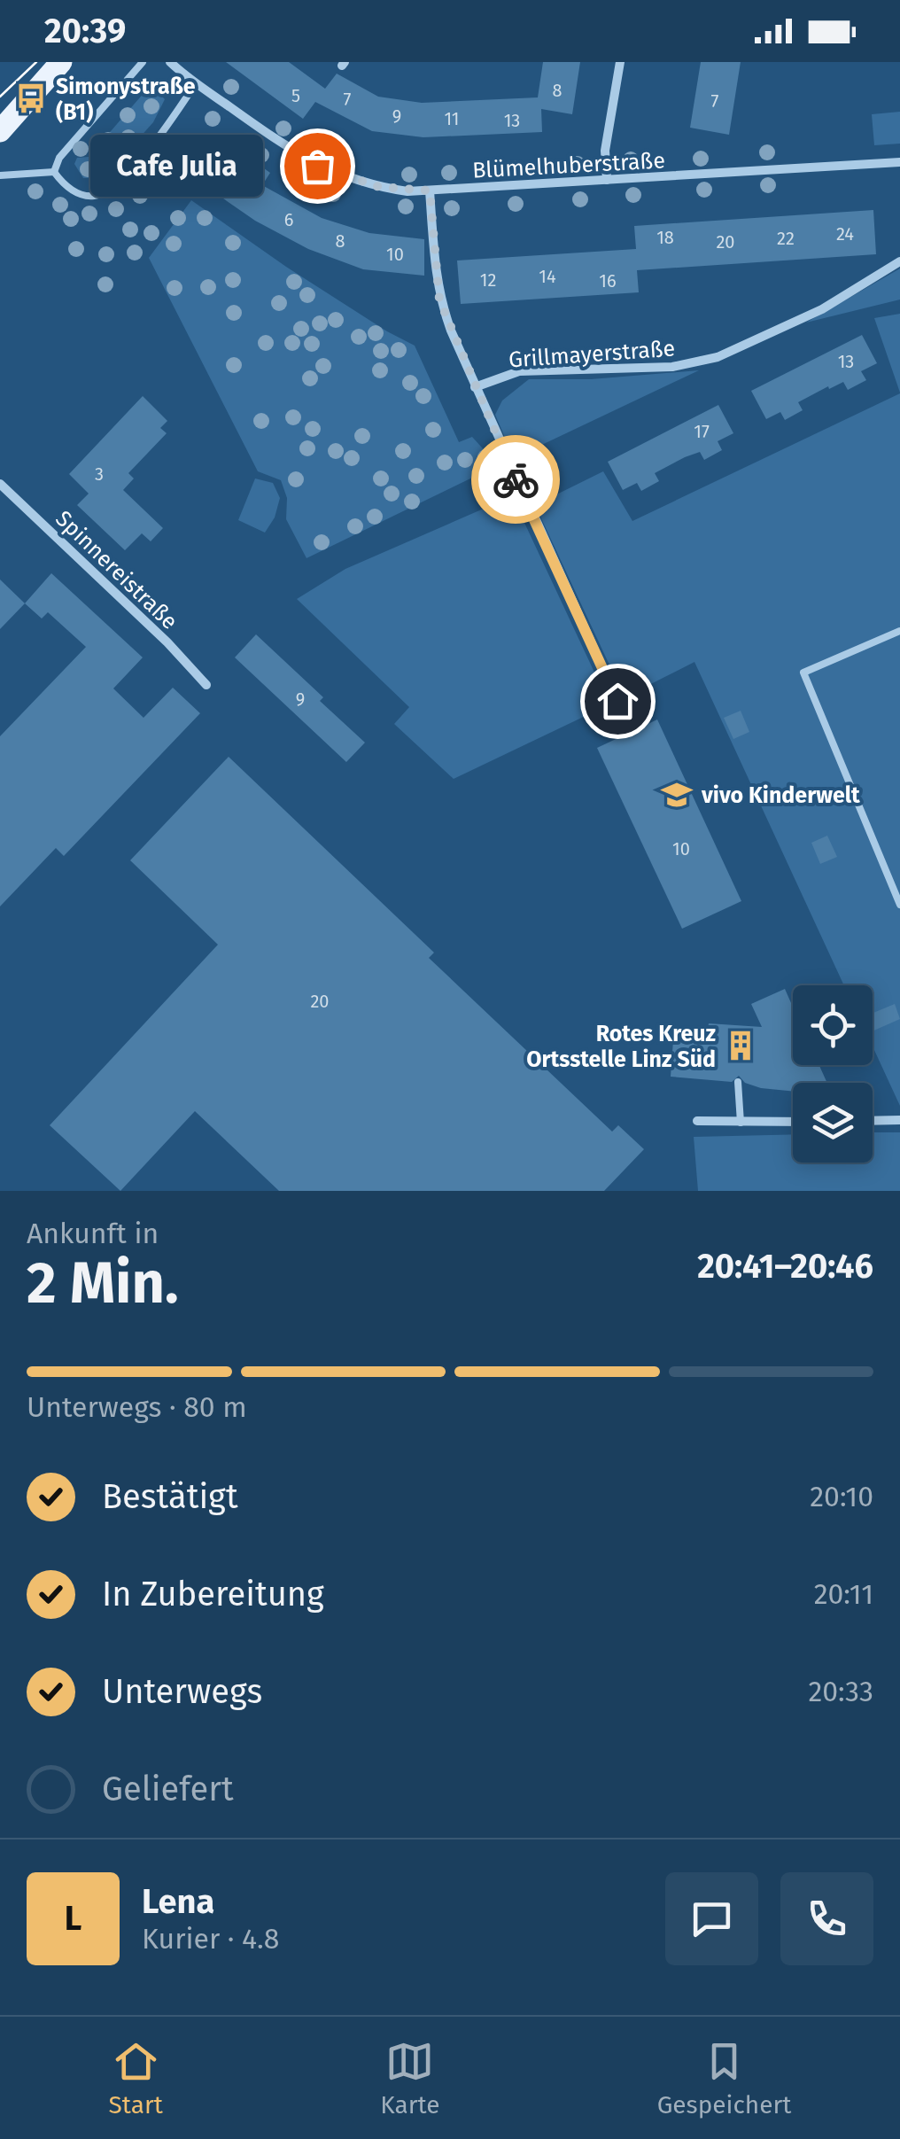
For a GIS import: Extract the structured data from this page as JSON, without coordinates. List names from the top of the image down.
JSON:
{
  "streets": {
    "street": ["Blümelhuberstraße", "Grillmayerstraße", "Spinnereistraße"]
  },
  "places": {
    "bus stop": ["Simonystraße (B1)"],
    "other": ["Cafe Julia"],
    "school or university": ["vivo Kinderwelt"],
    "building": ["Rotes Kreuz Ortsstelle Linz Süd"]
  },
  "house_numbers": [
    "8",
    "5",
    "7",
    "7",
    "9",
    "11",
    "13",
    "6",
    "24",
    "18",
    "22",
    "8",
    "20",
    "10",
    "14",
    "12",
    "16",
    "13",
    "17",
    "3",
    "9",
    "10",
    "20"
  ],
  "page": {
    "status": "20:39",
    "bubble": "Cafe Julia",
    "heading": ["2 Min.", "Ankunft in", "20:41–20:46"],
    "panel": ["Lena", "Kurier · 4.8"],
    "bar": "Unterwegs · 80 m",
    "list": [
      ["Bestätigt", "20:10"],
      ["In Zubereitung", "20:11"],
      ["Unterwegs", "20:33"],
      "Geliefert"
    ],
    "round": "L",
    "tabs": ["Start", "Karte", "Gespeichert"]
  }
}
